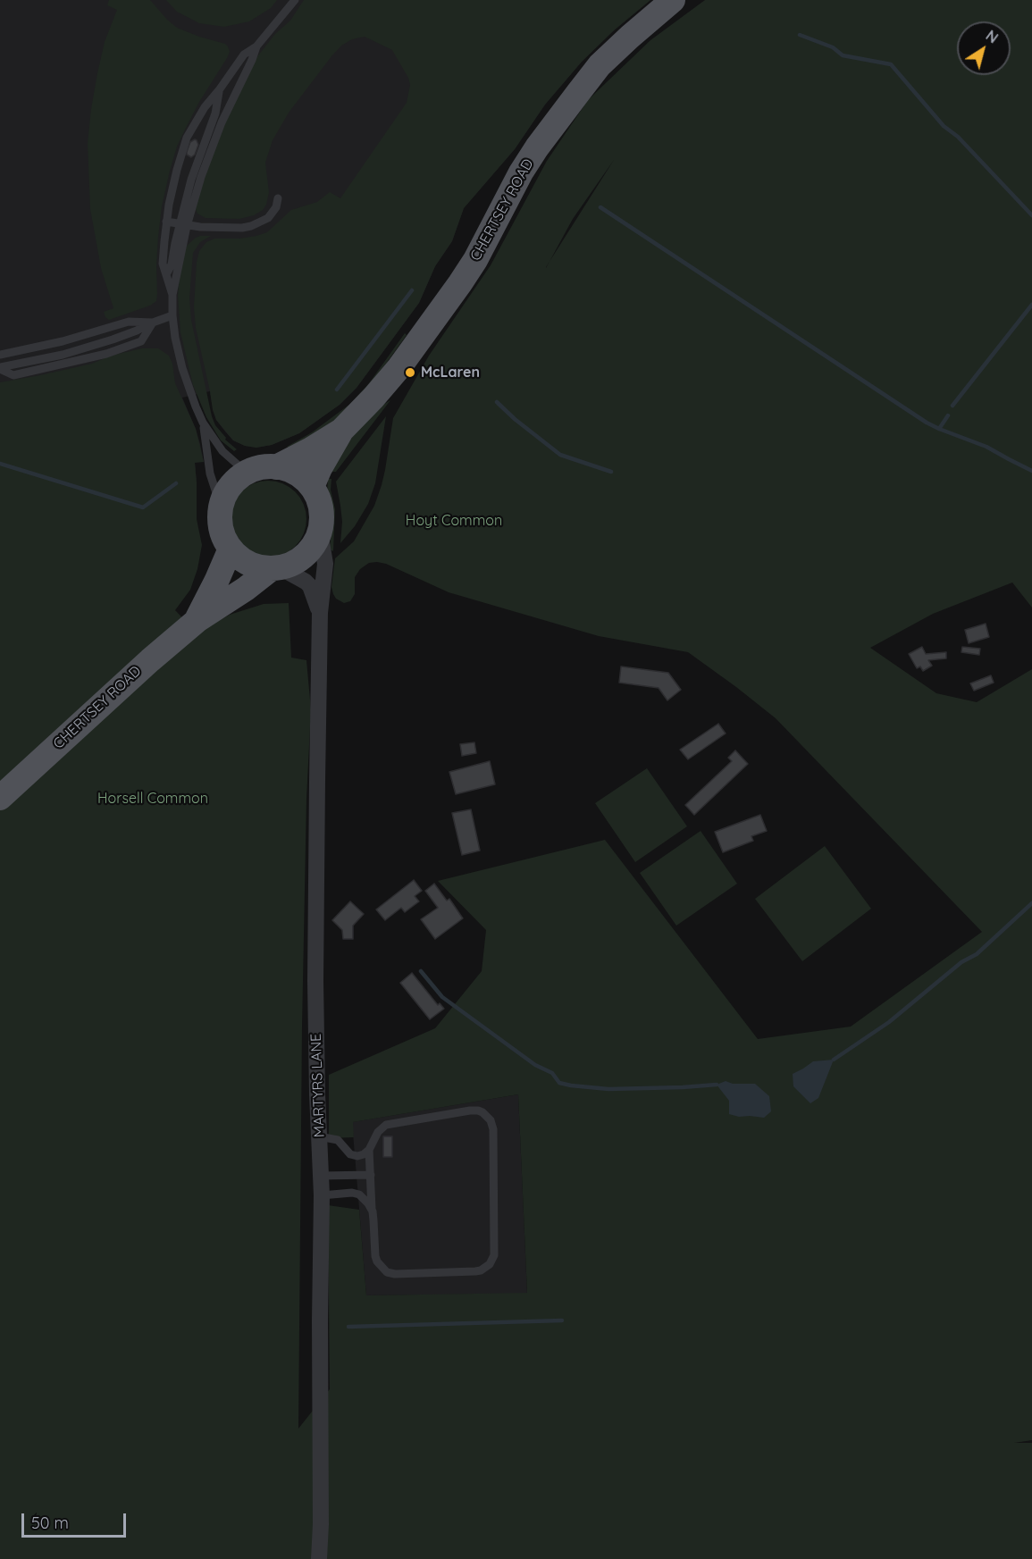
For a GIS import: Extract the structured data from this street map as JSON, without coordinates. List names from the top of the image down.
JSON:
{
  "streets": {
    "main road": ["CHERTSEY ROAD"],
    "street": ["MARTYRS LANE"]
  },
  "crossings": [
    ["CHERTSEY ROAD", "MARTYRS LANE"]
  ],
  "parks": ["Hoyt Common", "Horsell Common"],
  "places": ["McLaren"],
  "scale_bar": "50 m",
  "north": "top right"
}
